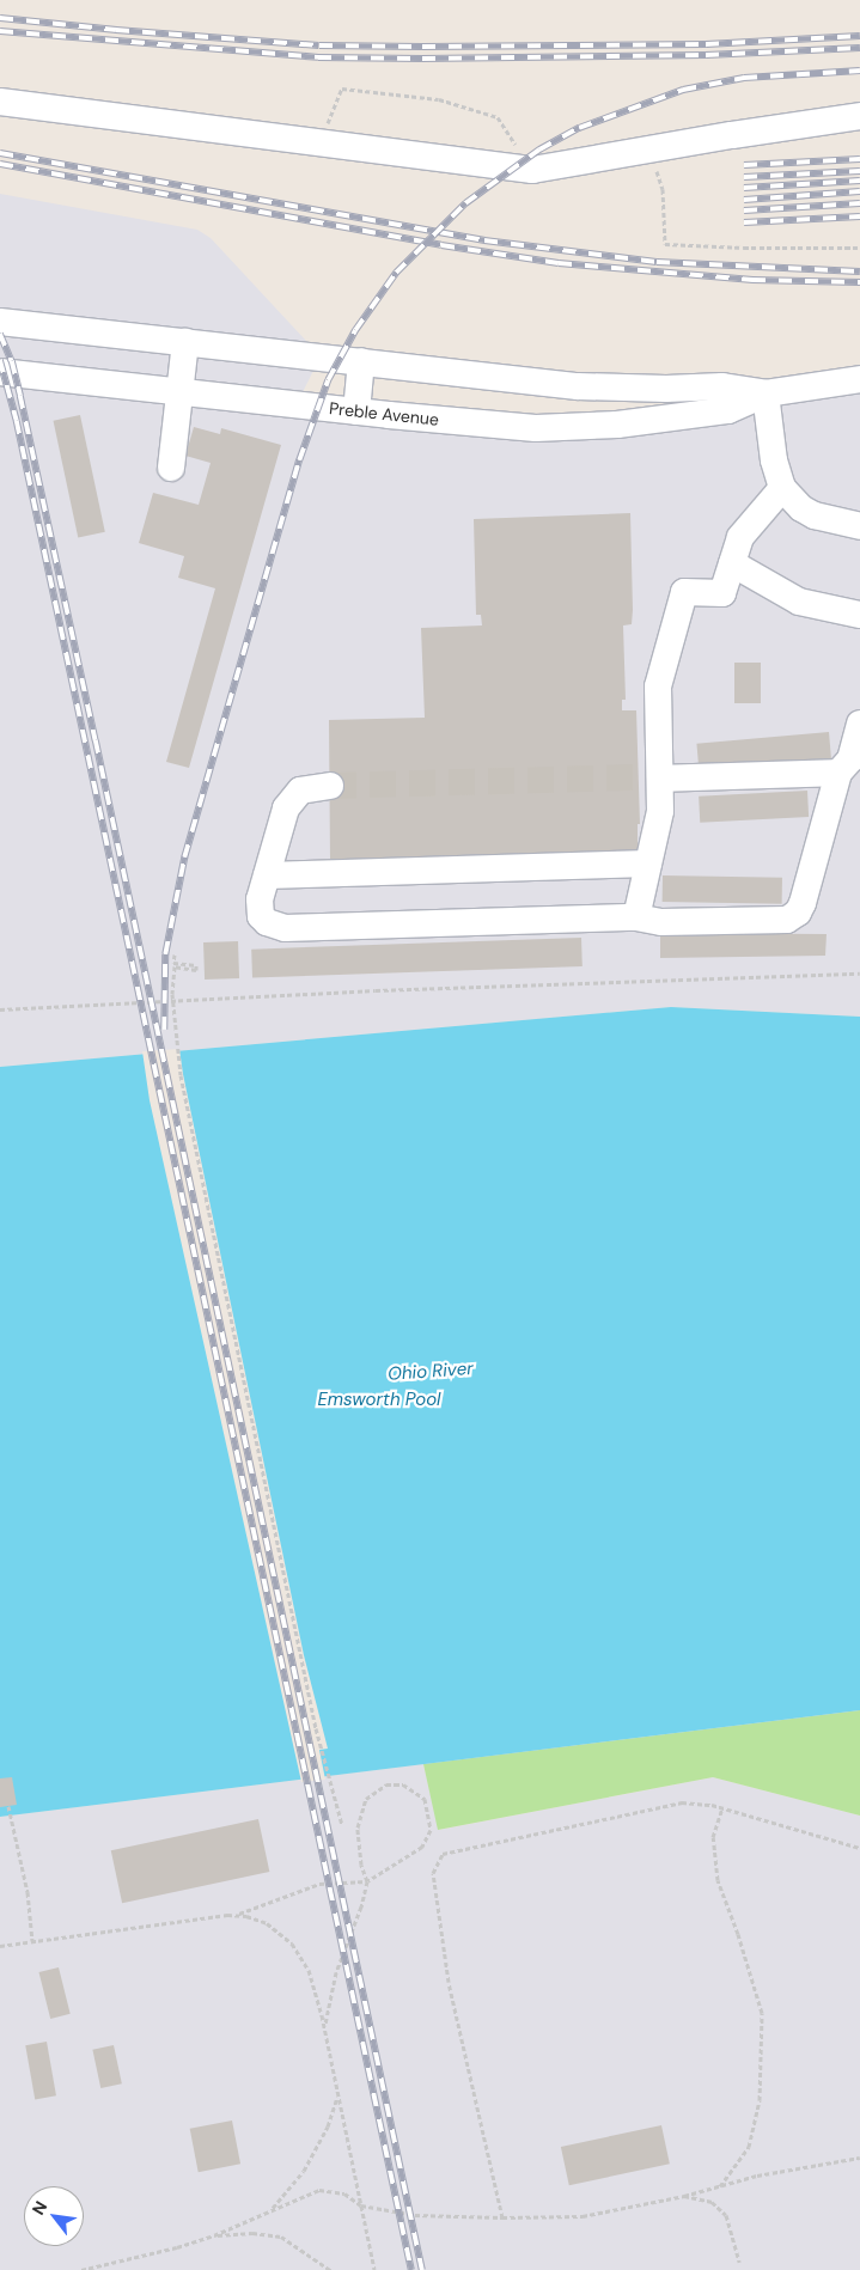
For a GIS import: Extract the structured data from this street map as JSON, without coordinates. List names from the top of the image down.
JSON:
{
  "streets": {
    "street": ["Preble Avenue"]
  },
  "water": ["Ohio River", "Emsworth Pool"],
  "north": "top left"
}
